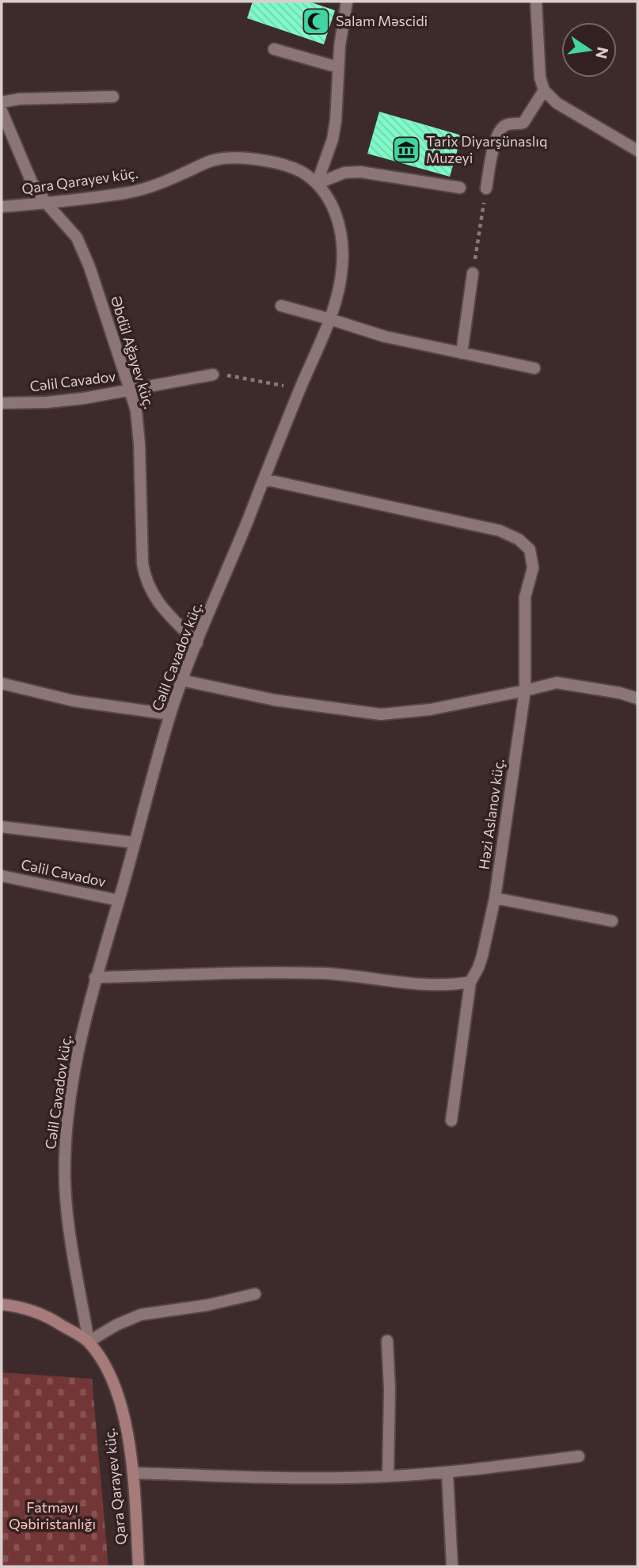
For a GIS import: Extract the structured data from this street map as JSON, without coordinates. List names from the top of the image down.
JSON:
{
  "streets": {
    "street": [
      "Qara Qarayev küç.",
      "Əbdül Ağayev küç.",
      "Cəlil Cavadov",
      "Cəlil Cavadov küç.",
      "Həzi Aslanov küç."
    ]
  },
  "crossings": [
    ["Qara Qarayev küç.", "Əbdül Ağayev küç."],
    ["Qara Qarayev küç.", "Cəlil Cavadov küç."],
    ["Əbdül Ağayev küç.", "Cəlil Cavadov"],
    ["Əbdül Ağayev küç.", "Cəlil Cavadov küç."],
    ["Cəlil Cavadov", "Cəlil Cavadov küç."],
    ["Cəlil Cavadov küç.", "Həzi Aslanov küç."]
  ],
  "parks": ["Fatmayı Qəbiristanlığı"],
  "places": {
    "mosque": ["Salam Məscidi"],
    "museum": ["Tarix Diyarşünaslıq Muzeyi"]
  },
  "north": "right"
}
